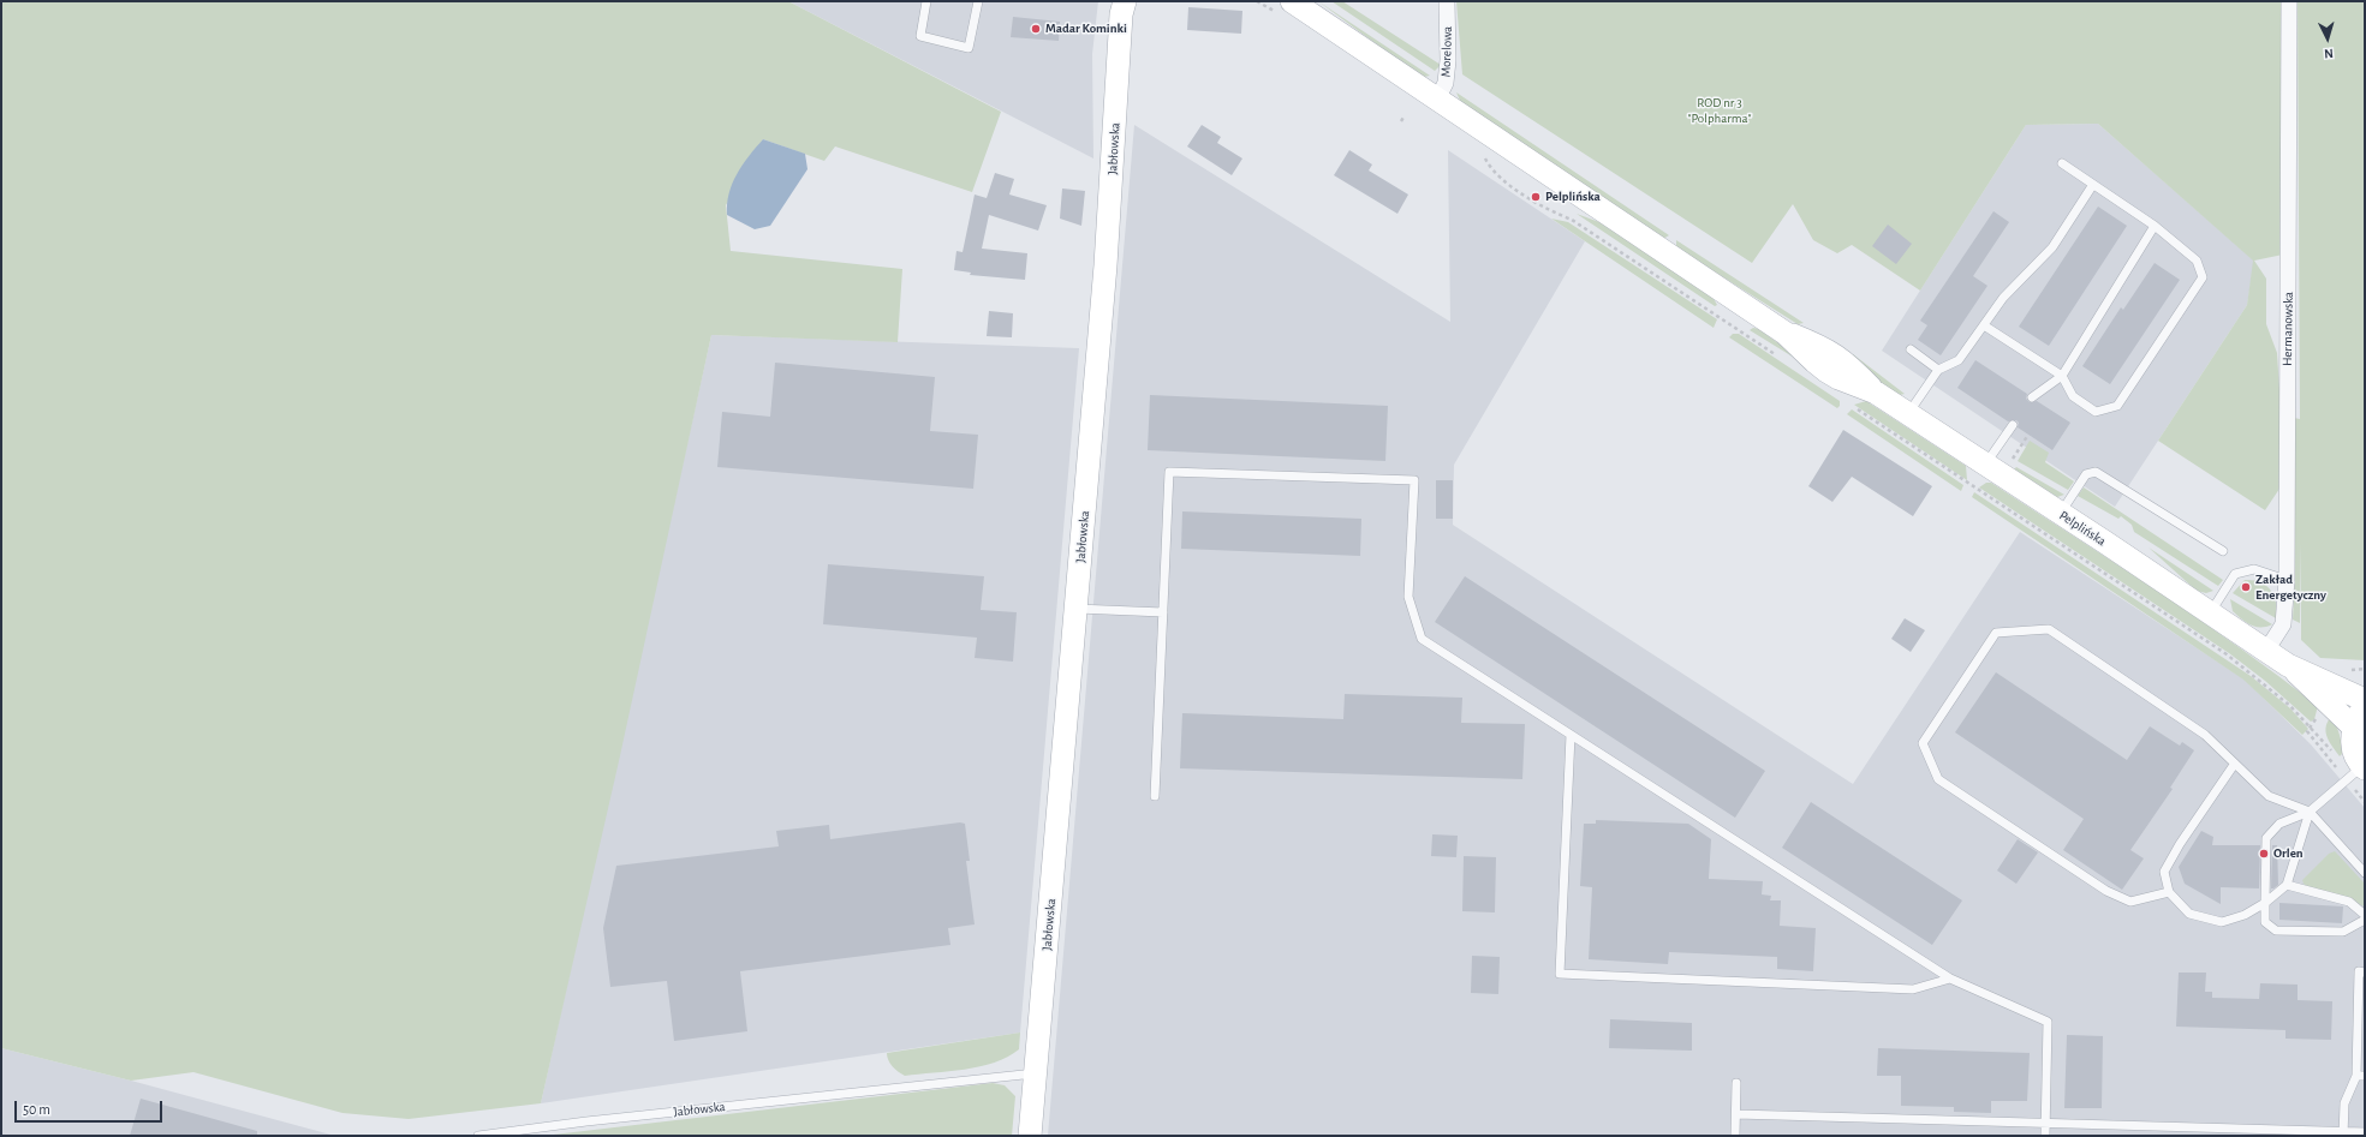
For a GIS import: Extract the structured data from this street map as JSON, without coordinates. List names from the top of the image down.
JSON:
{
  "streets": {
    "main road": ["Jabłowska", "Pelplińska"],
    "street": ["Morelowa", "Hermanowska"]
  },
  "crossings": [
    ["Morelowa", "Pelplińska"],
    ["Hermanowska", "Pelplińska"]
  ],
  "parks": ["ROD nr 3 \"Polpharma\""],
  "places": [
    "Madar Kominki",
    "Pelplińska",
    "Zakład Energetyczny",
    "Orlen"
  ],
  "scale_bar": "50 m",
  "north": "bottom"
}
